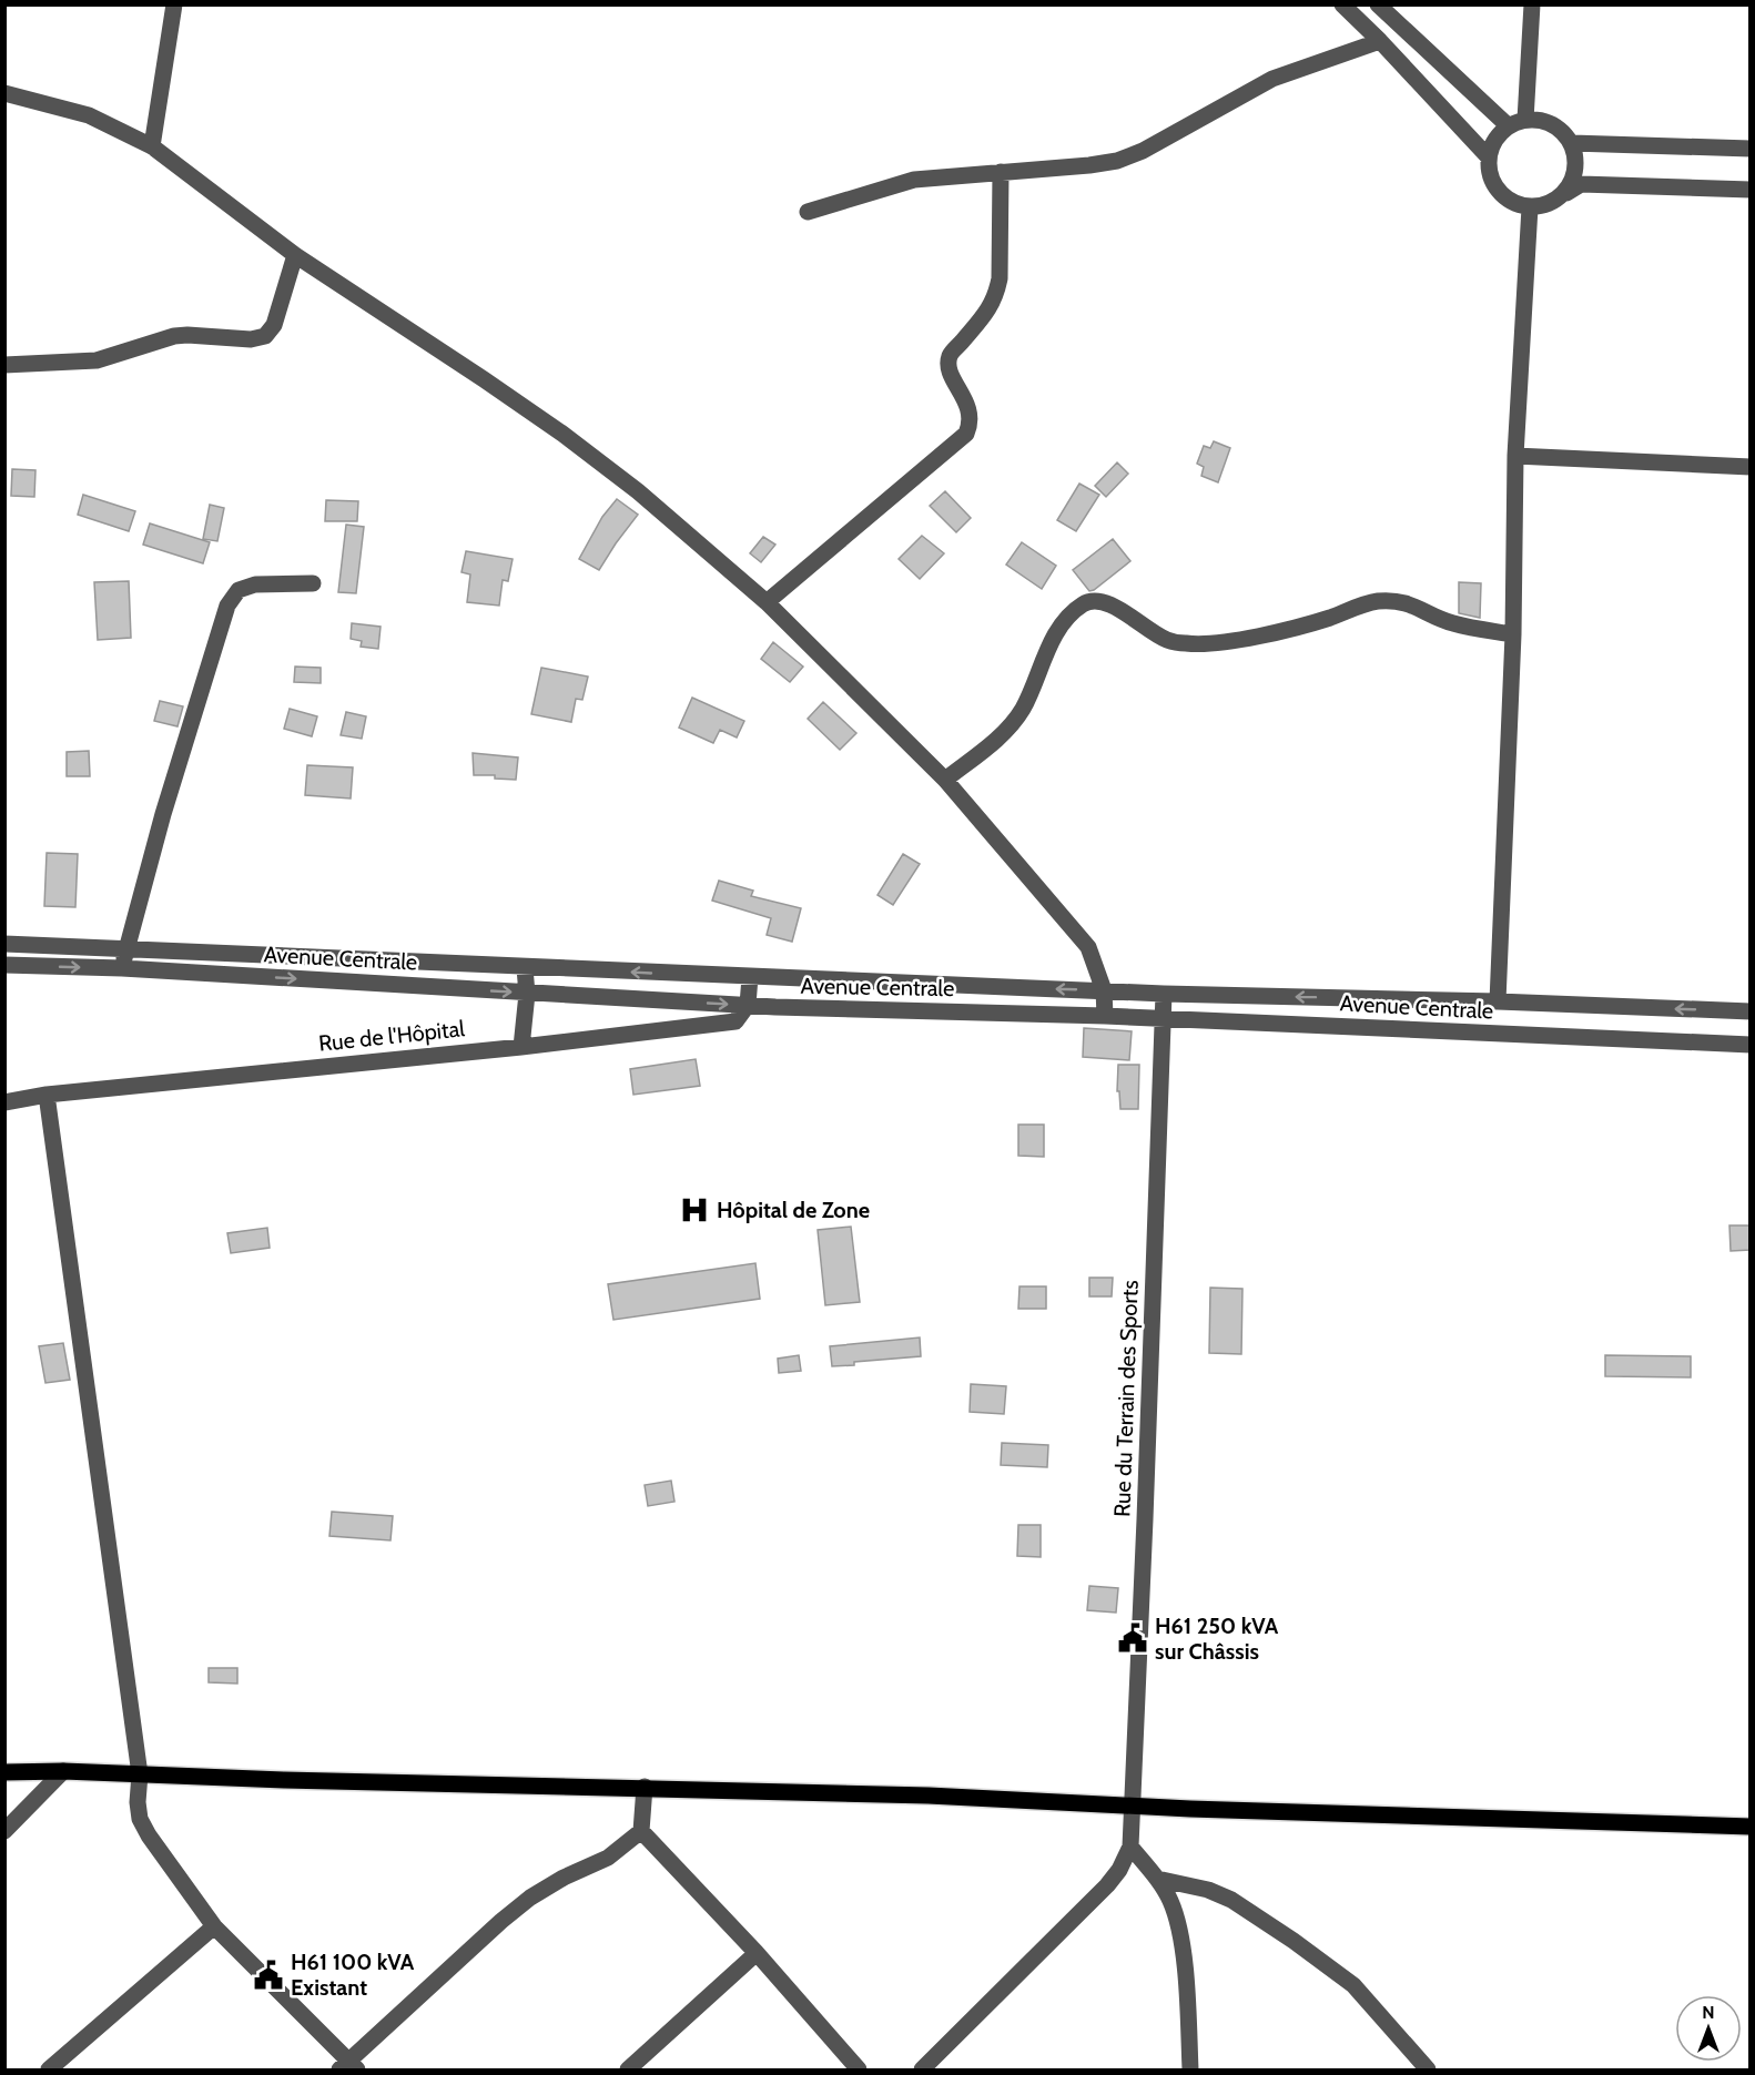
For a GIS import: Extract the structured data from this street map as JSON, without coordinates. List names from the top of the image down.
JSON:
{
  "streets": {
    "street": ["Avenue Centrale", "Rue de l'Hôpital", "Rue du Terrain des Sports"]
  },
  "crossings": [
    ["Avenue Centrale", "Rue de l'Hôpital"],
    ["Avenue Centrale", "Rue du Terrain des Sports"]
  ],
  "places": {
    "hospital": ["Hôpital de Zone"],
    "public building": ["H61 250 kVA sur Châssis", "H61 100 kVA Existant"]
  },
  "north": "top"
}
